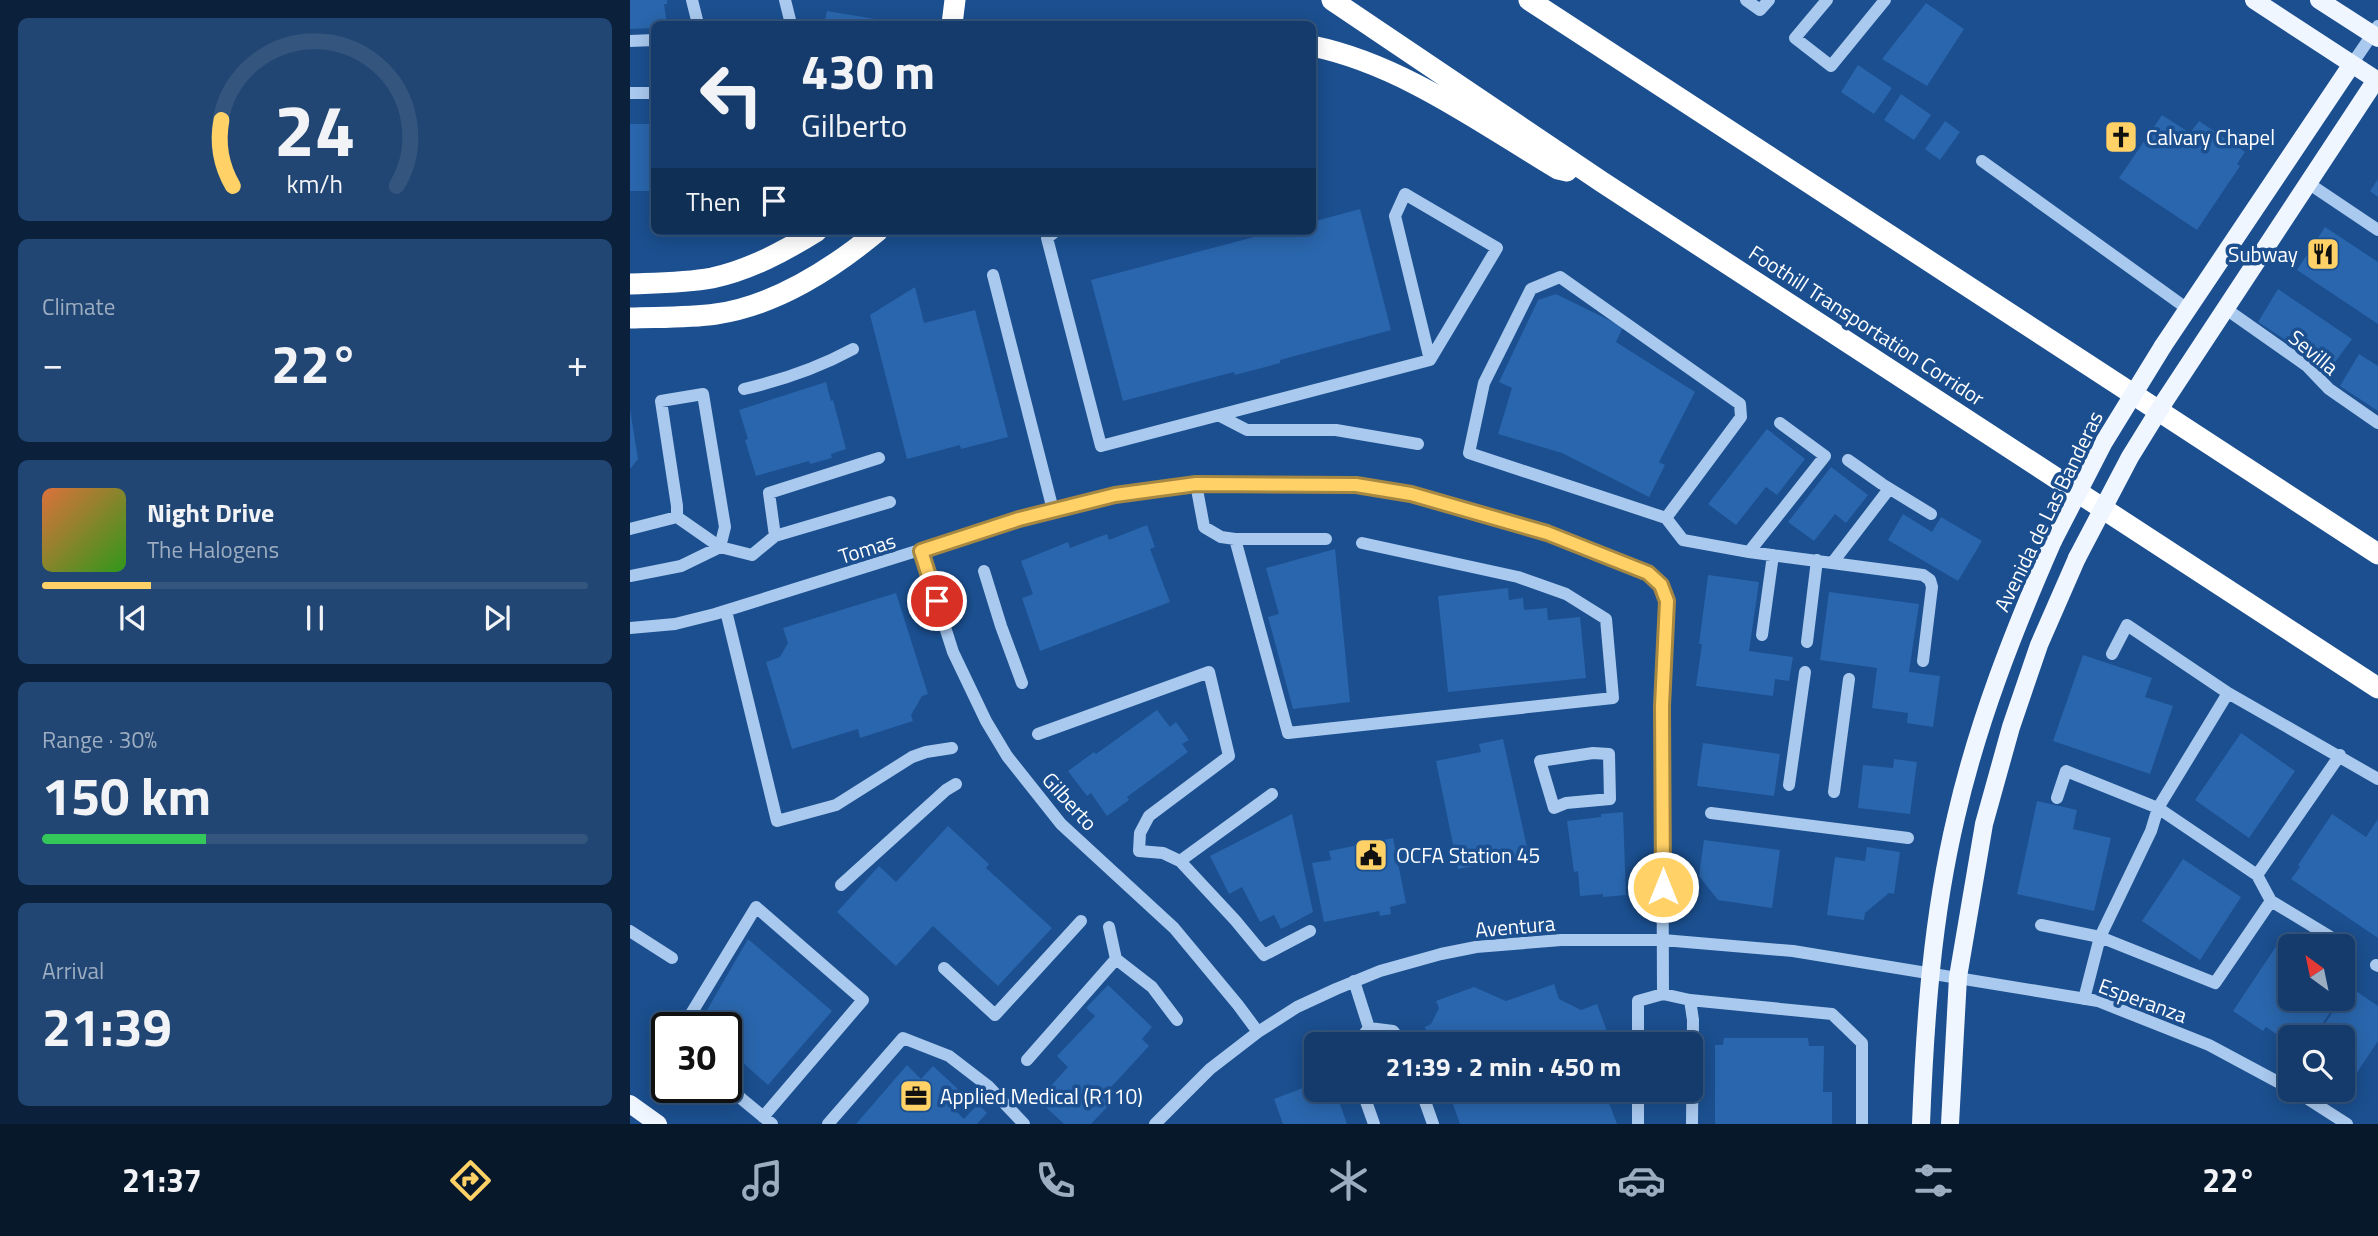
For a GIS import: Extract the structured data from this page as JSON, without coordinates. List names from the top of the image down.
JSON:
{
  "streets": {
    "highway": ["Foothill Transportation Corridor"],
    "main road": ["Avenida de Las Banderas"],
    "street": [
      "Sevilla",
      "Tomas",
      "Gilberto",
      "Aventura",
      "Esperanza"
    ]
  },
  "crossings": [
    ["Avenida de Las Banderas", "Aventura"],
    ["Avenida de Las Banderas", "Esperanza"],
    ["Tomas", "Gilberto"],
    ["Tomas", "Aventura"],
    ["Gilberto", "Aventura"],
    ["Aventura", "Esperanza"]
  ],
  "places": {
    "church": ["Calvary Chapel"],
    "restaurant": ["Subway"],
    "public building": ["OCFA Station 45"],
    "office": ["Applied Medical (R110)"]
  },
  "north": "top left",
  "page": {
    "turn": ["430 m", "Gilberto"],
    "then": "Then",
    "tile": [
      "Climate",
      ["Range · 30%", "150 km"],
      ["Arrival", "21:39"]
    ],
    "heat": ["−", "22°", "+"],
    "song": ["Night Drive", "The Halogens"],
    "limit": "30",
    "trip": "21:39 · 2 min · 450 m",
    "tabs": ["21:37", "22°"],
    "gauge": ["24", "km/h"]
  }
}
